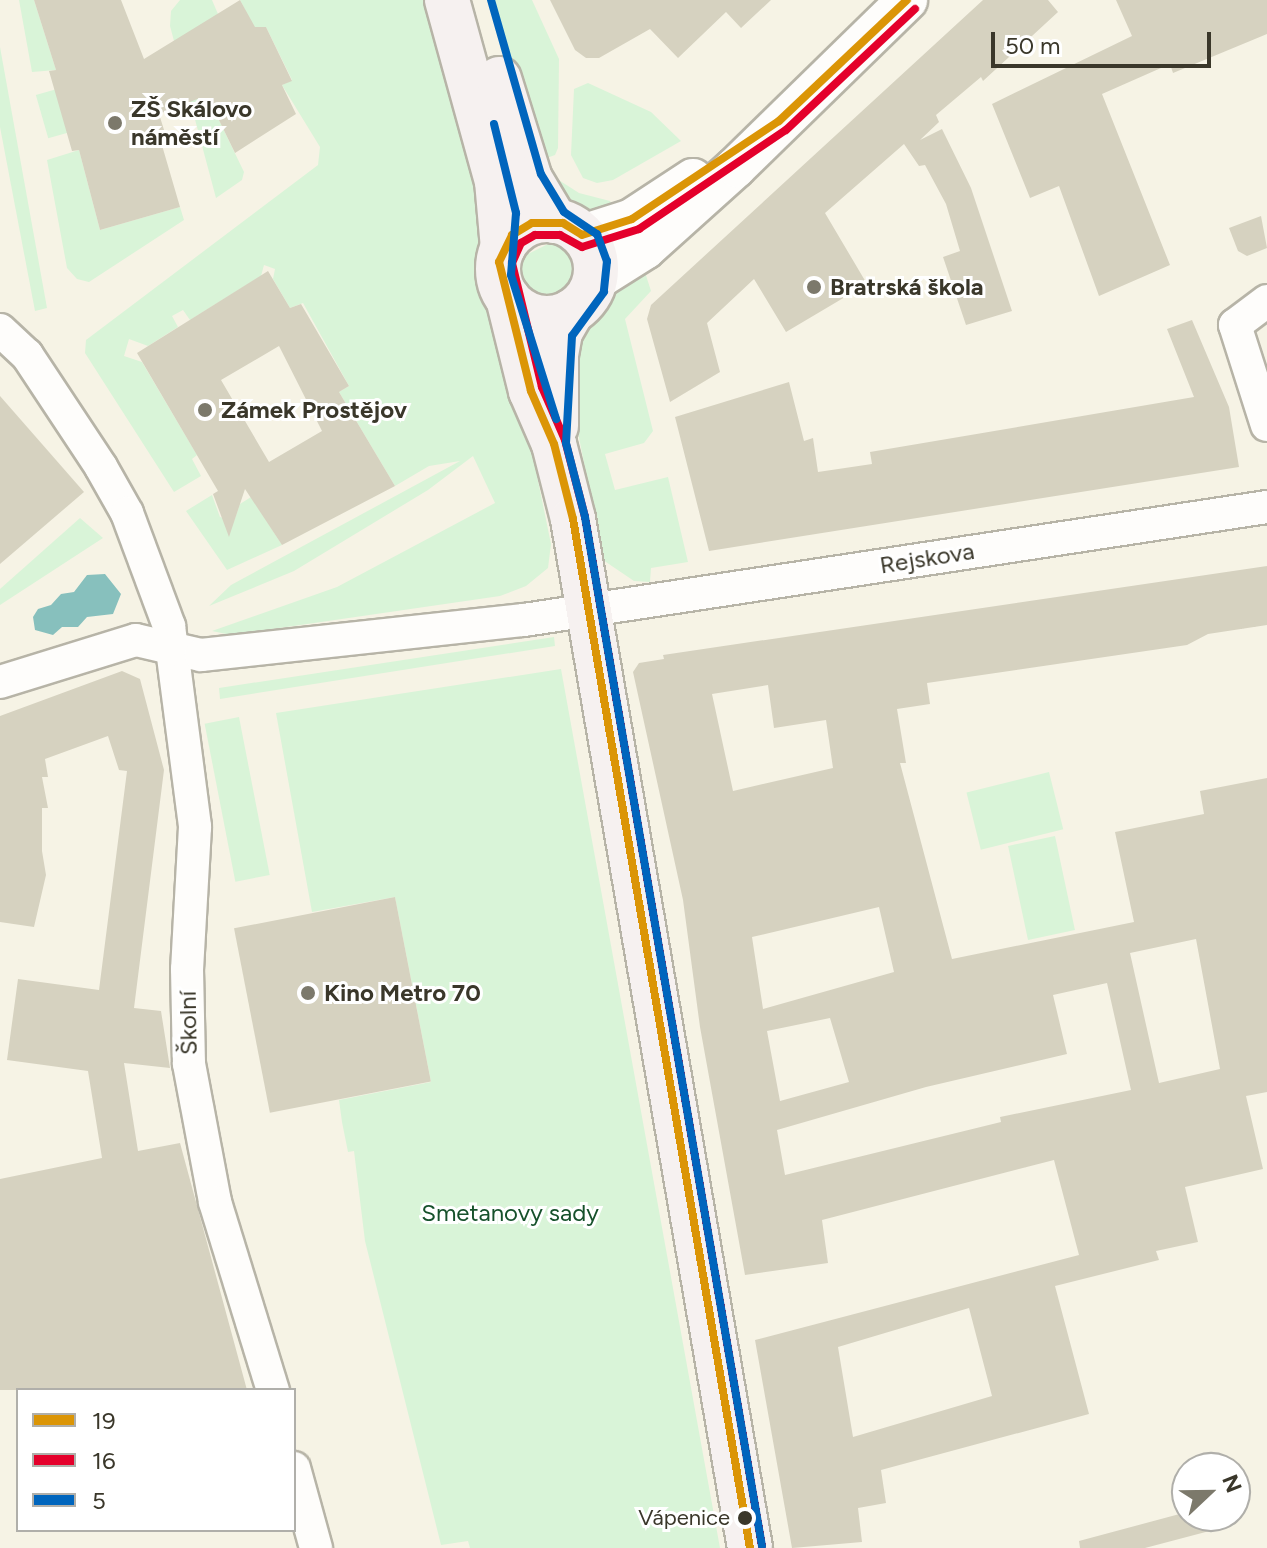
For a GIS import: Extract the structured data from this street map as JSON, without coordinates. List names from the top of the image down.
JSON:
{
  "streets": {
    "street": ["Rejskova", "Školní"]
  },
  "crossings": [
    ["Rejskova", "Školní"]
  ],
  "parks": ["Smetanovy sady"],
  "places": [
    "ZŠ Skálovo náměstí",
    "Bratrská škola",
    "Zámek Prostějov",
    "Kino Metro 70",
    "Vápenice"
  ],
  "lines": ["transit line 19", "transit line 5", "transit line 16"],
  "legend": ["19", "16", "5"],
  "scale_bar": "50 m",
  "north": "right"
}
